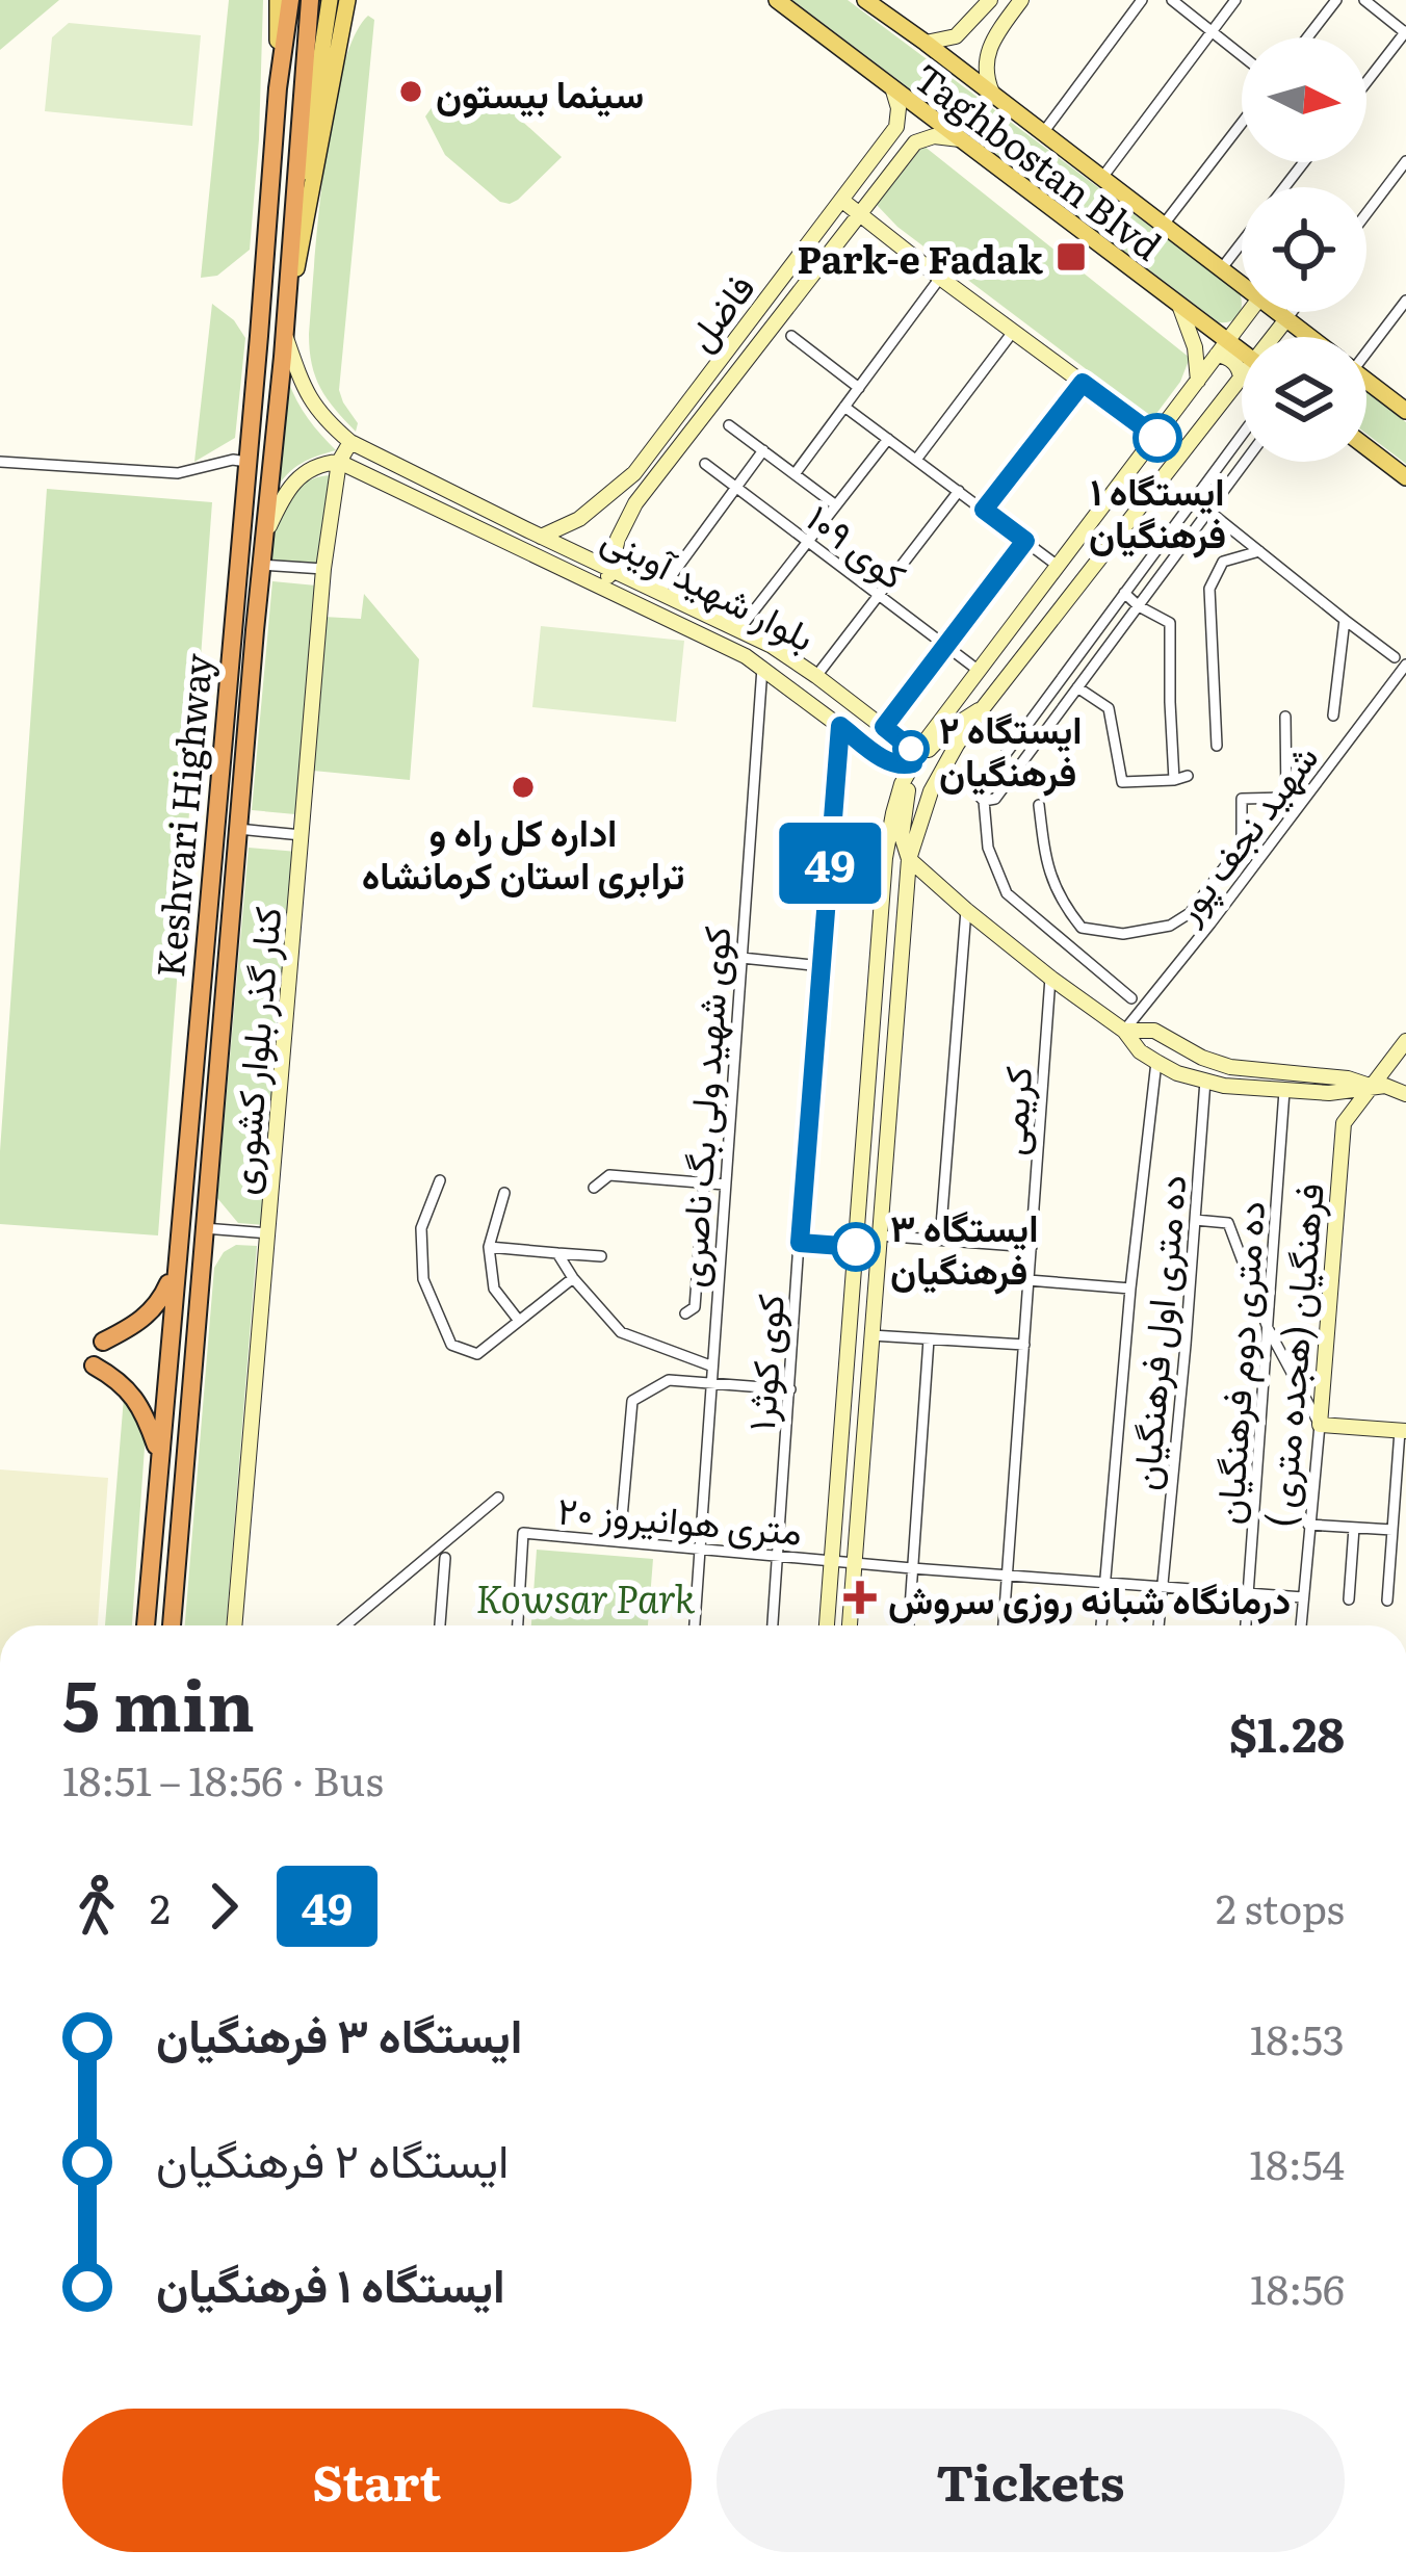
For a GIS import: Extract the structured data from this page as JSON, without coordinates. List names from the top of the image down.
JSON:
{
  "streets": {
    "highway": ["Keshvari Highway"],
    "main road": [
      "Taghbostan Blvd",
      "فاضل",
      "بلوار شهید آوینی",
      "کنار گذر بلوار کشوری",
      "فرهنگیان (هجده متری )"
    ],
    "street": [
      "کوی ۱۰۹",
      "شهید نجف پور",
      "کوی شهید ولی بگ ناصری",
      "کریمی",
      "ده متری اول فرهنگیان",
      "کوی کوثر۱",
      "ده متری دوم فرهنگیان",
      "۲۰ متری هوانیروز"
    ]
  },
  "crossings": [
    ["Taghbostan Blvd", "فاضل"],
    ["فاضل", "بلوار شهید آوینی"],
    ["بلوار شهید آوینی", "Keshvari Highway"],
    ["بلوار شهید آوینی", "کنار گذر بلوار کشوری"],
    ["بلوار شهید آوینی", "کوی شهید ولی بگ ناصری"],
    ["بلوار شهید آوینی", "کوی کوثر۱"],
    ["کوی شهید ولی بگ ناصری", "۲۰ متری هوانیروز"],
    ["کریمی", "۲۰ متری هوانیروز"],
    ["ده متری اول فرهنگیان", "۲۰ متری هوانیروز"],
    ["فرهنگیان (هجده متری )", "۲۰ متری هوانیروز"],
    ["کوی کوثر۱", "۲۰ متری هوانیروز"],
    ["ده متری دوم فرهنگیان", "۲۰ متری هوانیروز"]
  ],
  "parks": ["Kowsar Park"],
  "places": {
    "other": [
      "سینما بیستون",
      "ایستگاه ۱ فرهنگیان",
      "ایستگاه ۲ فرهنگیان",
      "اداره کل راه و ترابری استان کرمانشاه",
      "ایستگاه ۳ فرهنگیان"
    ],
    "transit": ["Park-e Fadak"],
    "health": ["درمانگاه شبانه روزی سروش"]
  },
  "lines": ["bus line 49"],
  "north": "right",
  "page": {
    "on_map": "49",
    "heading": ["5 min", "18:51 – 18:56 · Bus", "$1.28"],
    "legs": ["2", "49", "2 stops"],
    "list": [
      {
        "name": "ایستگاه ۳ فرهنگیان",
        "value": "18:53"
      },
      {
        "name": "ایستگاه ۲ فرهنگیان",
        "value": "18:54"
      },
      {
        "name": "ایستگاه ۱ فرهنگیان",
        "value": "18:56"
      }
    ],
    "buttons": ["Start", "Tickets"]
  }
}
